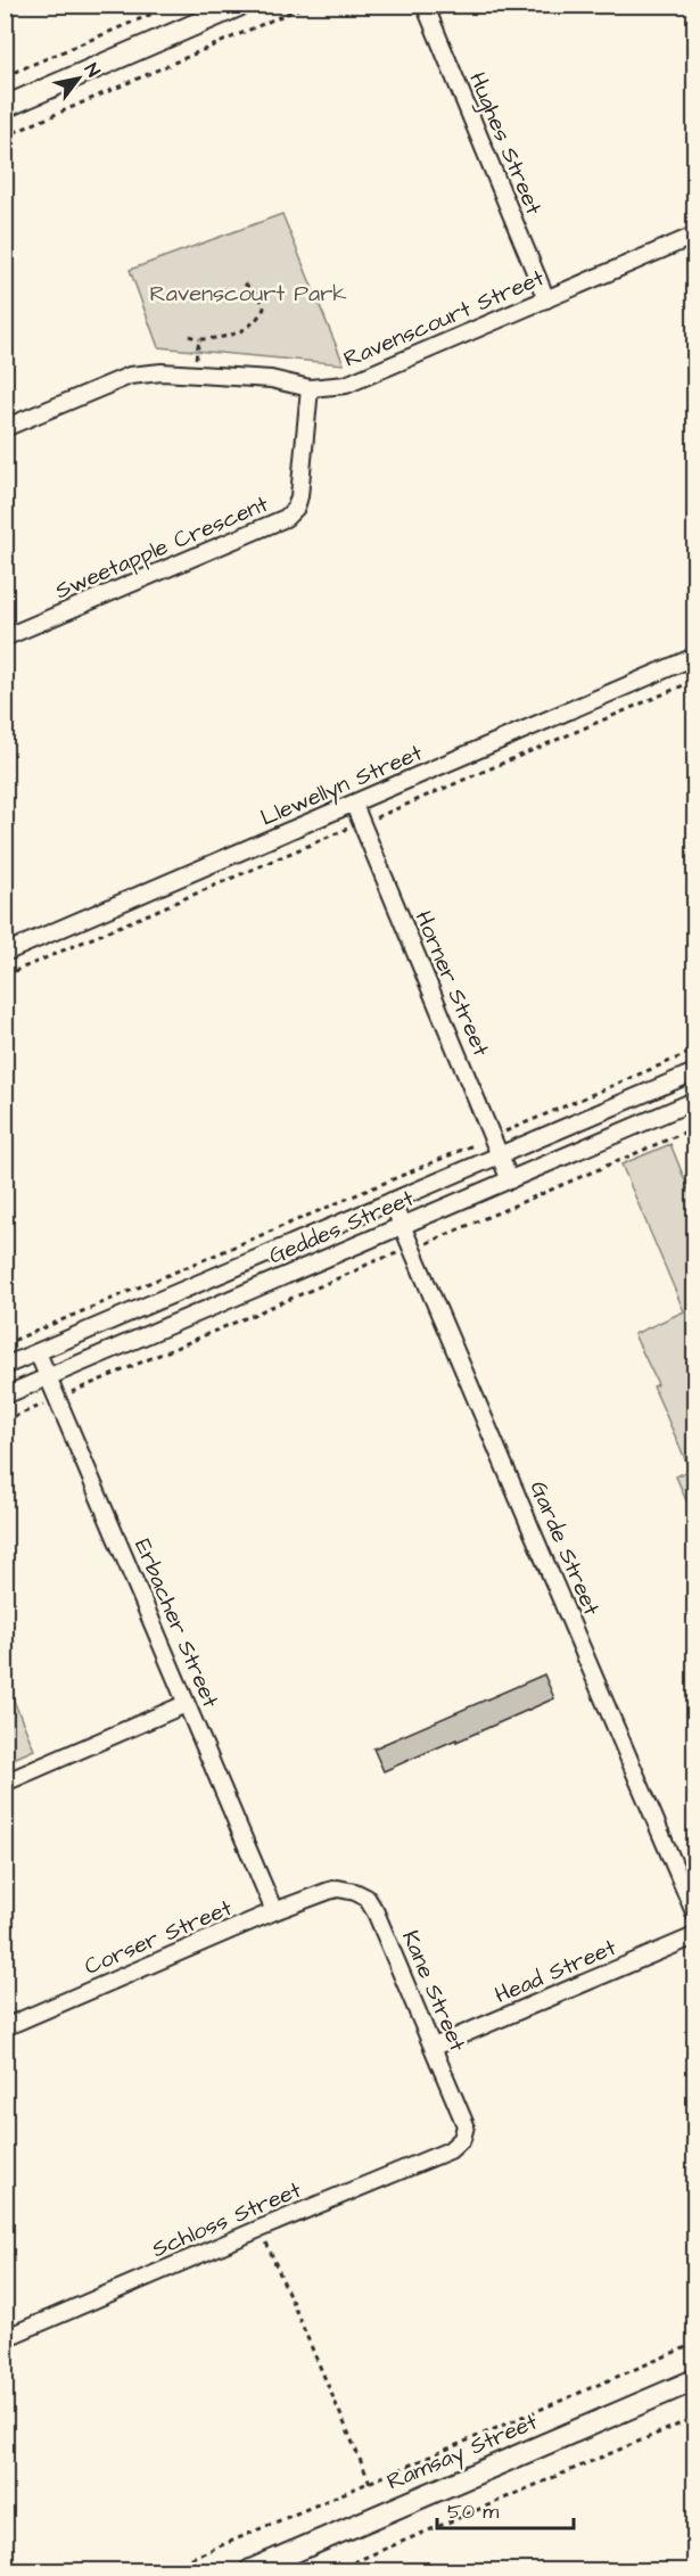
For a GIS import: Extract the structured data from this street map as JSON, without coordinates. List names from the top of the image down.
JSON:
{
  "streets": {
    "street": [
      "Hughes Street",
      "Ravenscourt Street",
      "Sweetapple Crescent",
      "Llewellyn Street",
      "Horner Street",
      "Geddes Street",
      "Garde Street",
      "Erbacher Street",
      "Corser Street",
      "Head Street",
      "Kane Street",
      "Schloss Street",
      "Ramsay Street"
    ]
  },
  "crossings": [
    ["Hughes Street", "Ravenscourt Street"],
    ["Ravenscourt Street", "Sweetapple Crescent"],
    ["Llewellyn Street", "Horner Street"],
    ["Horner Street", "Geddes Street"],
    ["Geddes Street", "Garde Street"],
    ["Geddes Street", "Erbacher Street"],
    ["Erbacher Street", "Corser Street"],
    ["Corser Street", "Kane Street"],
    ["Head Street", "Kane Street"],
    ["Kane Street", "Schloss Street"]
  ],
  "parks": ["Ravenscourt Park"],
  "scale_bar": "50 m",
  "north": "top right"
}
